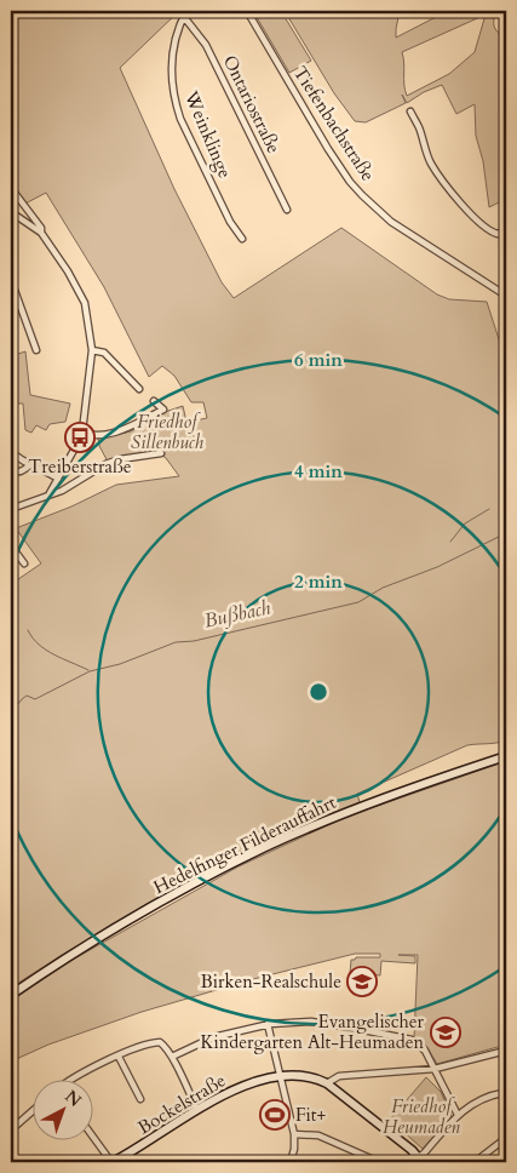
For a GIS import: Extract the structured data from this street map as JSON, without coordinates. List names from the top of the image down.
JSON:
{
  "streets": {
    "main road": ["Hedelfinger Filderauffahrt", "Bockelstraße"],
    "street": ["Ontariostraße", "Tiefenbachstraße", "Weinklinge"]
  },
  "crossings": [
    ["Ontariostraße", "Weinklinge"]
  ],
  "water": ["Bußbach"],
  "parks": ["Friedhof Sillenbuch", "Friedhof Heumaden"],
  "places": {
    "bus stop": ["Treiberstraße"],
    "school or university": ["Birken-Realschule", "Evangelischer Kindergarten Alt-Heumaden"],
    "sports": ["Fit+"]
  },
  "north": "top right",
  "rings": ["6 min", "4 min", "2 min"]
}
